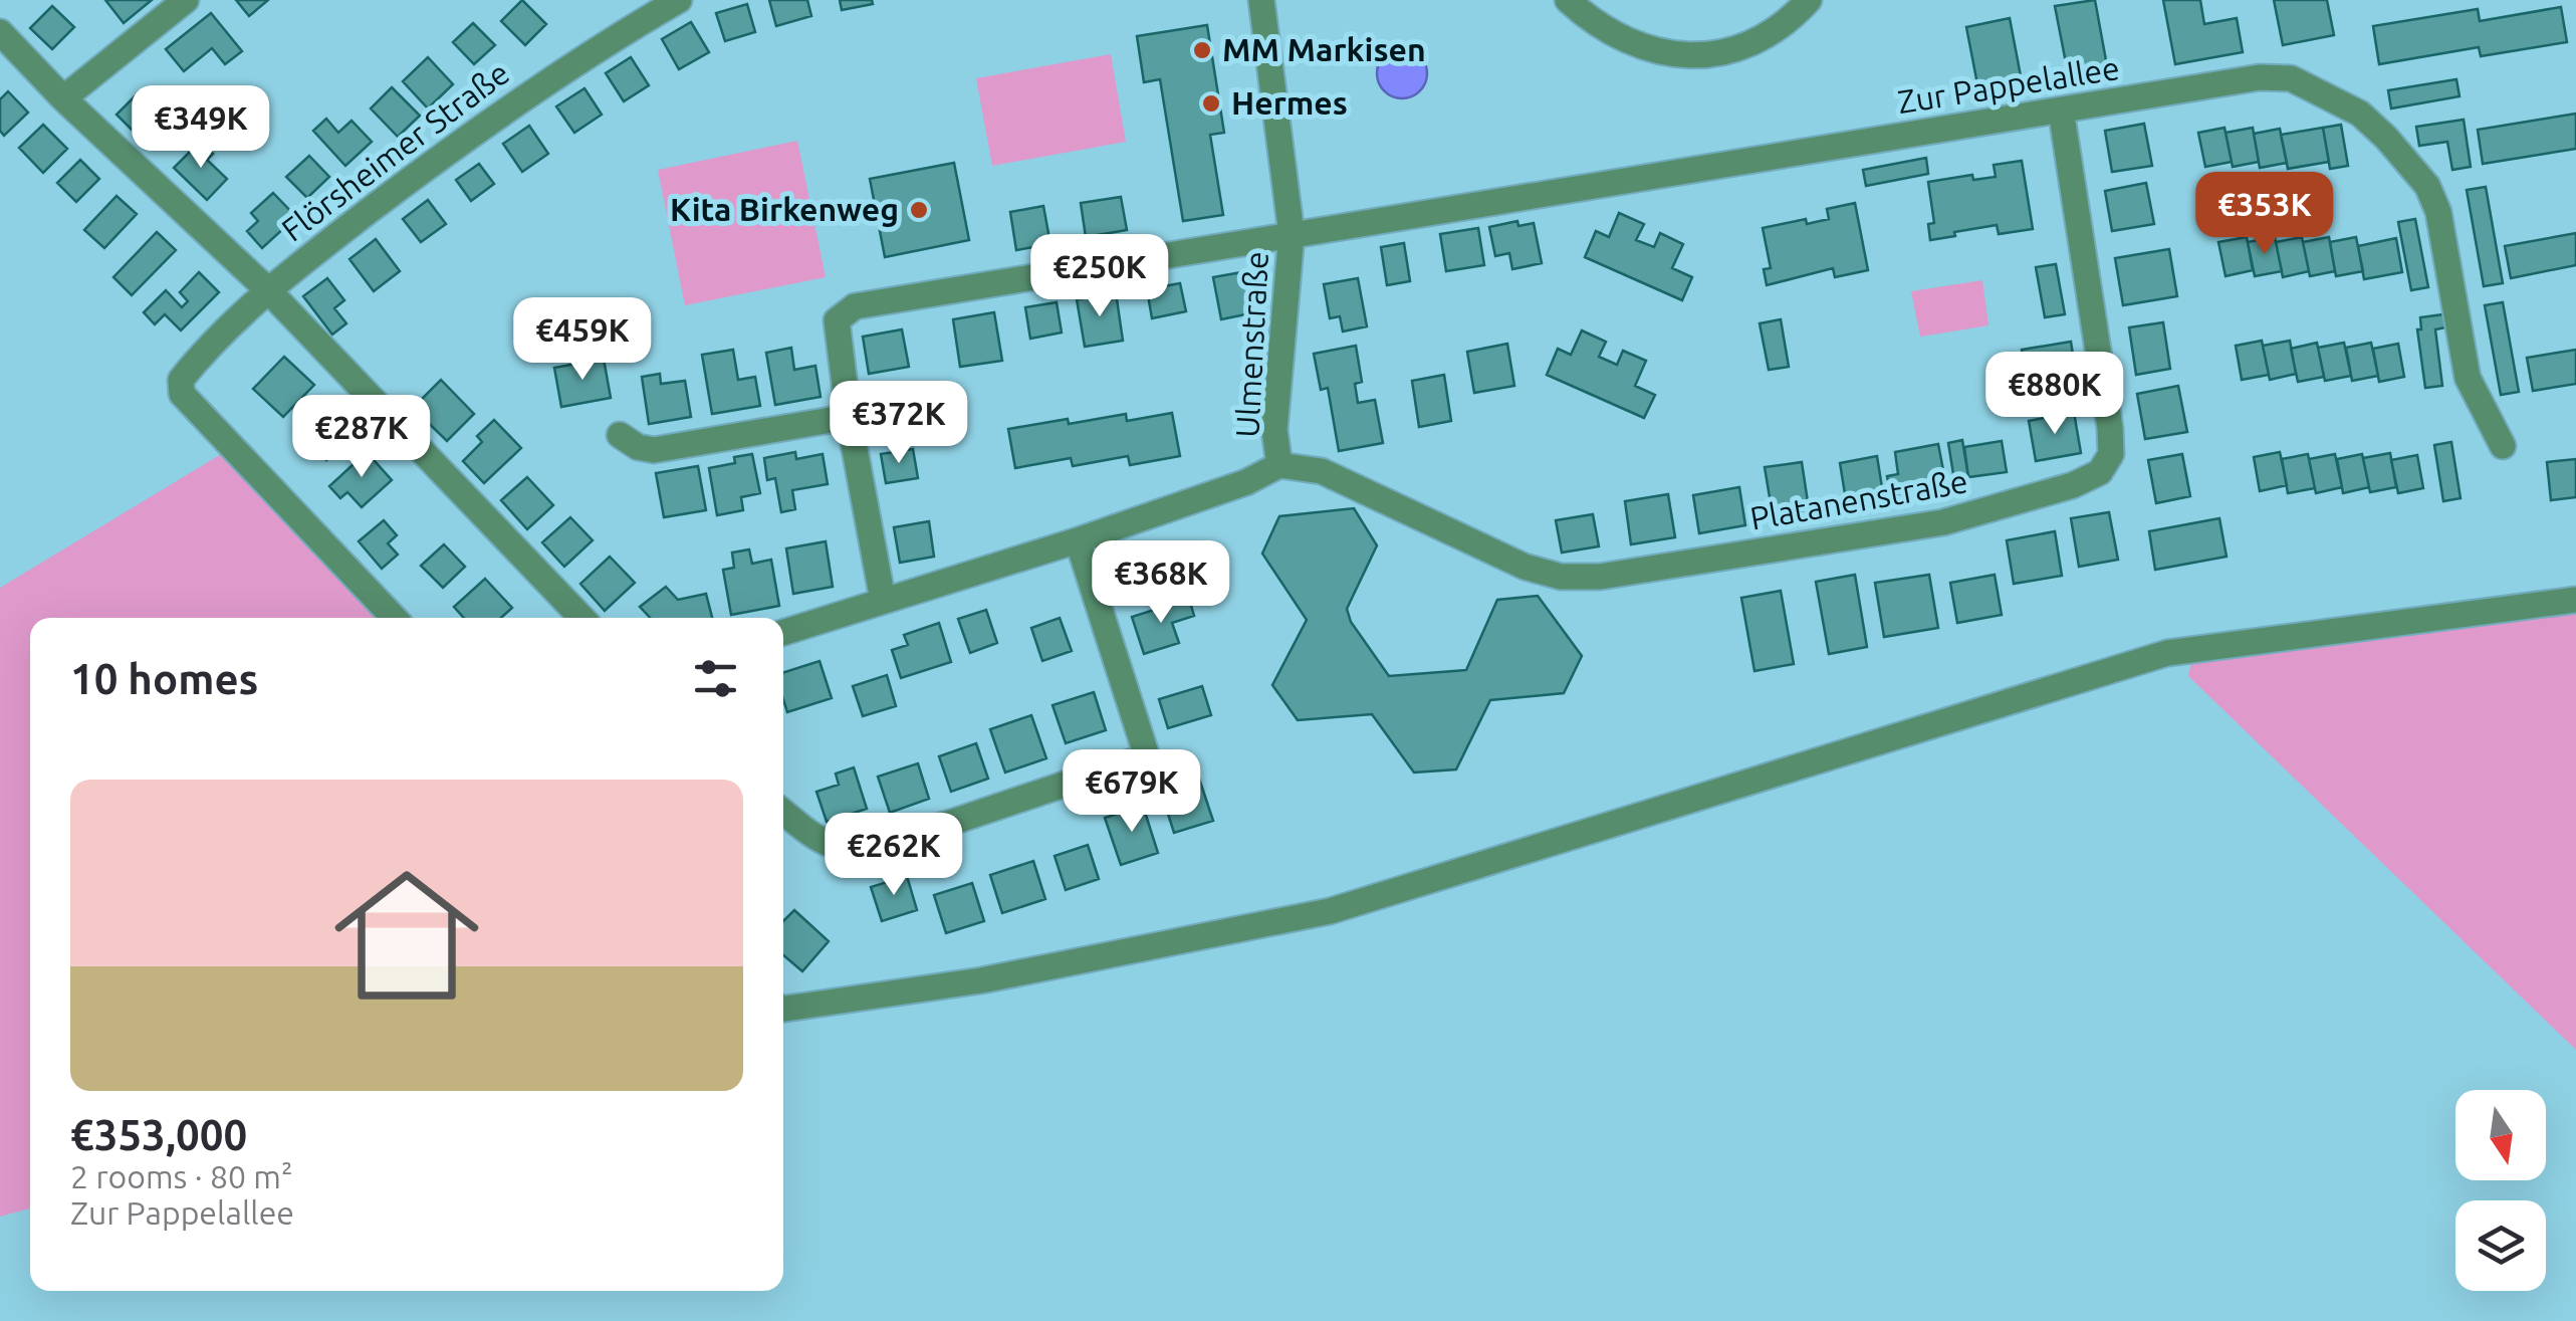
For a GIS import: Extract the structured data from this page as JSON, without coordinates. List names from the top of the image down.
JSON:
{
  "streets": {
    "street": [
      "Zur Pappelallee",
      "Flörsheimer Straße",
      "Ulmenstraße",
      "Platanenstraße"
    ]
  },
  "crossings": [
    ["Zur Pappelallee", "Ulmenstraße"],
    ["Zur Pappelallee", "Platanenstraße"],
    ["Ulmenstraße", "Platanenstraße"]
  ],
  "places": ["MM Markisen", "Hermes", "Kita Birkenweg"],
  "north": "bottom",
  "page": {
    "price": [
      "€349K",
      "€353K",
      "€250K",
      "€459K",
      "€880K",
      "€372K",
      "€287K",
      "€368K",
      "€679K",
      "€262K"
    ],
    "heading": "10 homes",
    "list": [
      {
        "name": "€353,000",
        "note": "2 rooms · 80 m² · Zur Pappelallee"
      }
    ]
  }
}
